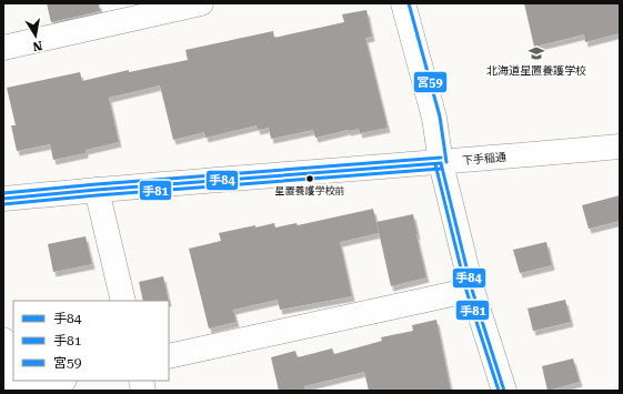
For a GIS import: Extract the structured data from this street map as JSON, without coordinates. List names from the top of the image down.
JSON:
{
  "streets": {
    "street": ["下手稲通"]
  },
  "places": {
    "school or university": ["北海道星置養護学校"],
    "other": ["星置養護学校前"]
  },
  "lines": ["transit line 宮59", "transit line 手84", "transit line 手81"],
  "legend": ["手84", "手81", "宮59"],
  "north": "bottom"
}
